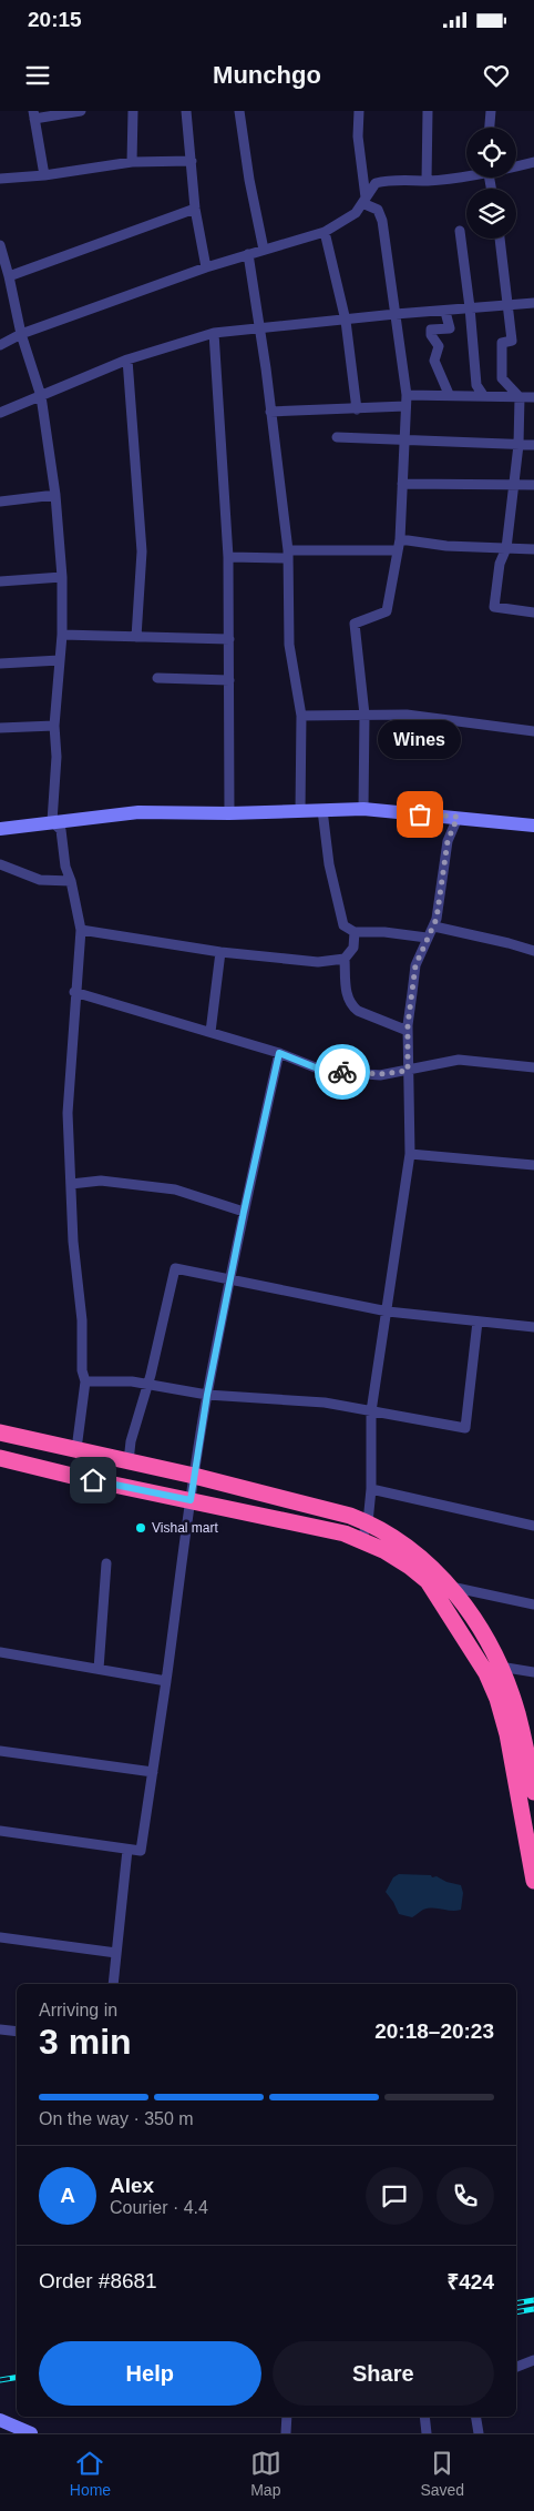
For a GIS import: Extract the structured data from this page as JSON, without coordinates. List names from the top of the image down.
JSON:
{
  "places": ["Wines", "Vishal mart"],
  "page": {
    "status": "20:15",
    "header": "Munchgo",
    "bubble": "Wines",
    "heading": ["3 min", "Arriving in", "20:18–20:23"],
    "panel": [
      "Alex",
      "Courier · 4.4",
      "Order #8681",
      "₹424"
    ],
    "bar": "On the way · 350 m",
    "round": "A",
    "buttons": ["Help", "Share"],
    "tabs": ["Home", "Map", "Saved"]
  }
}
